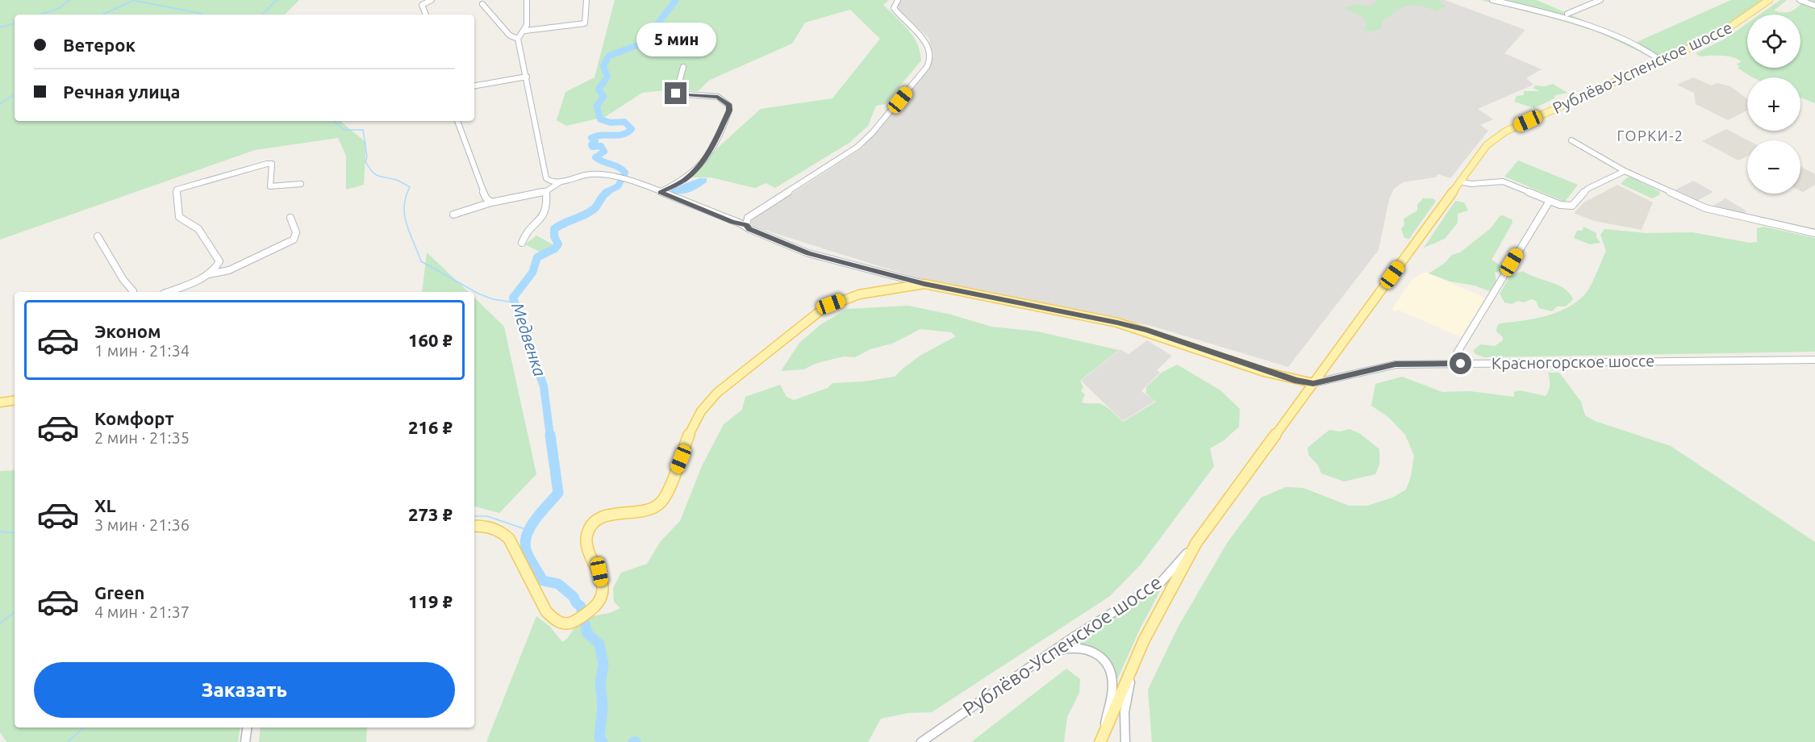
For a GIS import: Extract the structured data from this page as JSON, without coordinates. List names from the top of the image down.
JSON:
{
  "streets": {
    "main road": ["Рублёво-Успенское шоссе", "Красногорское шоссе"]
  },
  "crossings": [
    ["Рублёво-Успенское шоссе", "Красногорское шоссе"]
  ],
  "districts": ["ГОРКИ-2"],
  "water": ["Медвенка"],
  "page": {
    "map_buttons": ["+", "−"],
    "banner": ["Ветерок", "Речная улица"],
    "bubble": "5 мин",
    "list": [
      {
        "name": "Эконом",
        "note": "1 мин · 21:34",
        "value": "160 ₽"
      },
      {
        "name": "Комфорт",
        "note": "2 мин · 21:35",
        "value": "216 ₽"
      },
      {
        "name": "XL",
        "note": "3 мин · 21:36",
        "value": "273 ₽"
      },
      {
        "name": "Green",
        "note": "4 мин · 21:37",
        "value": "119 ₽"
      }
    ],
    "buttons": "Заказать"
  }
}
